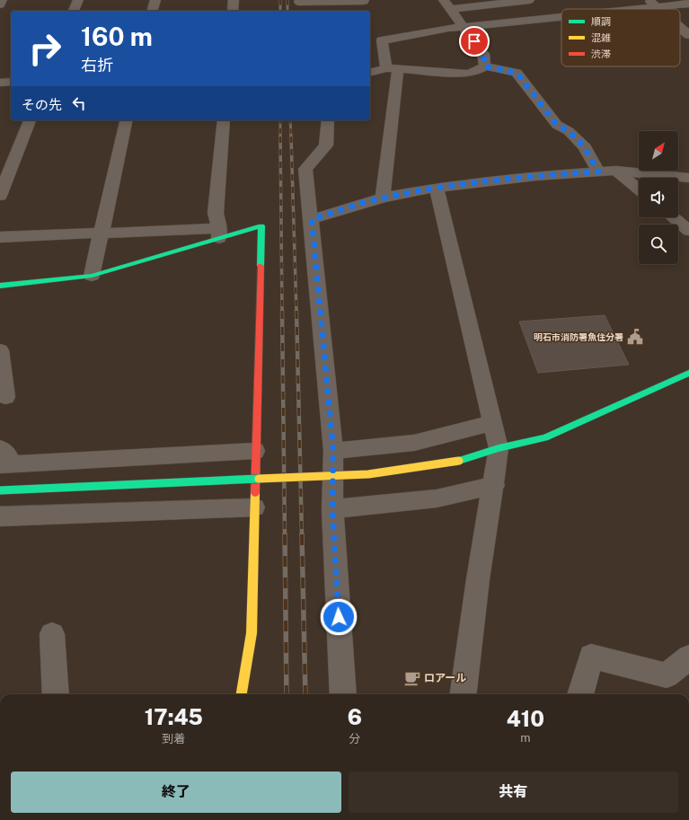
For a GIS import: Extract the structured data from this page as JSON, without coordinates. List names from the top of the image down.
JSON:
{
  "places": {
    "public building": ["明石市消防署魚住分署"],
    "cafe": ["ロアール"]
  },
  "legend": ["順調", "混雑", "渋滞"],
  "north": "top right",
  "page": {
    "turn": ["160 m", "右折"],
    "then": "その先",
    "eta": [
      "17:45",
      "到着",
      "6",
      "分",
      "410",
      "m"
    ],
    "buttons": ["終了", "共有"]
  }
}
